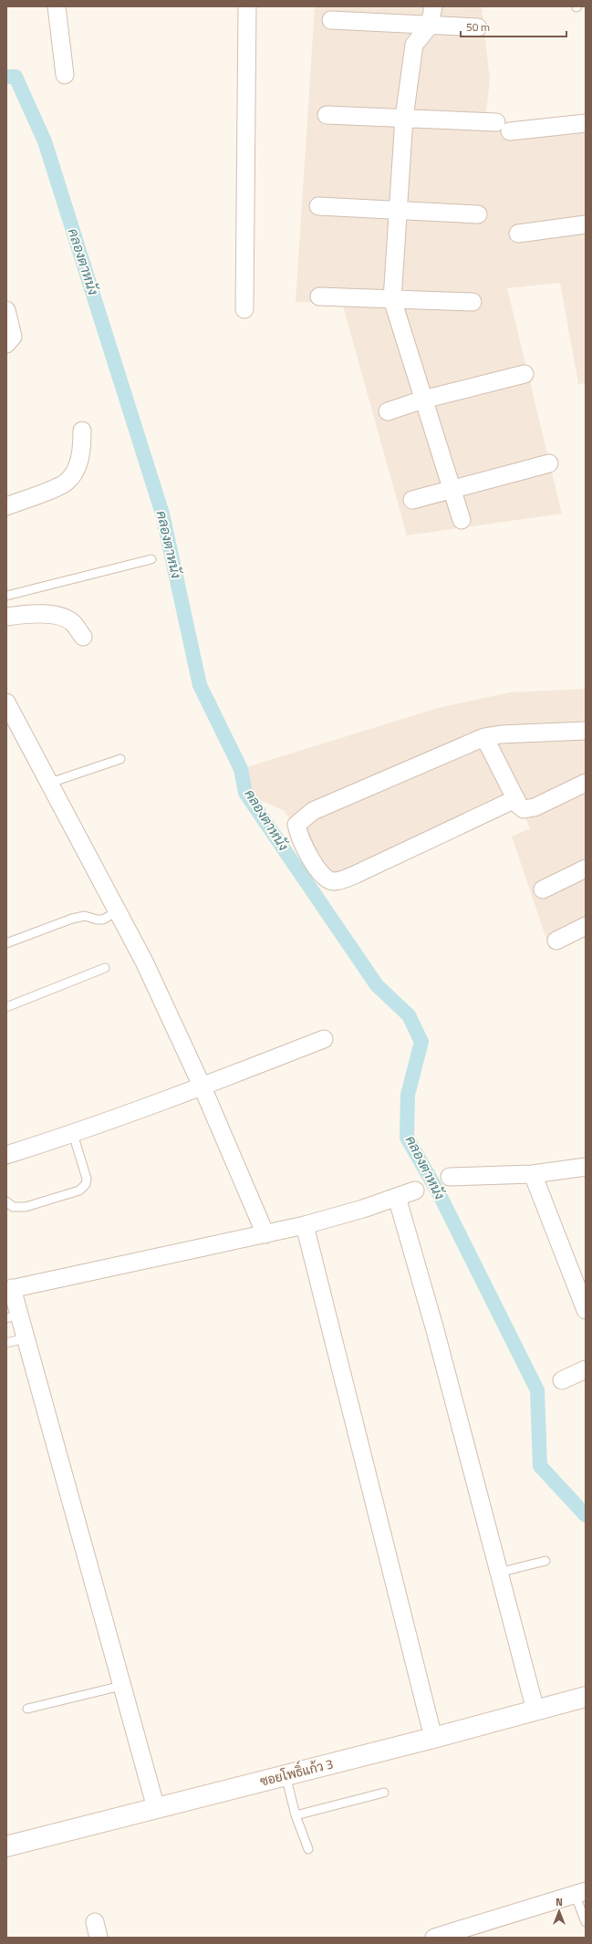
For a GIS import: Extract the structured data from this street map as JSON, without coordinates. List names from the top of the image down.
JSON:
{
  "streets": {
    "street": ["ซอยโพธิ์แก้ว 3"]
  },
  "water": ["คลองตาหนัง"],
  "scale_bar": "50 m",
  "north": "top"
}
